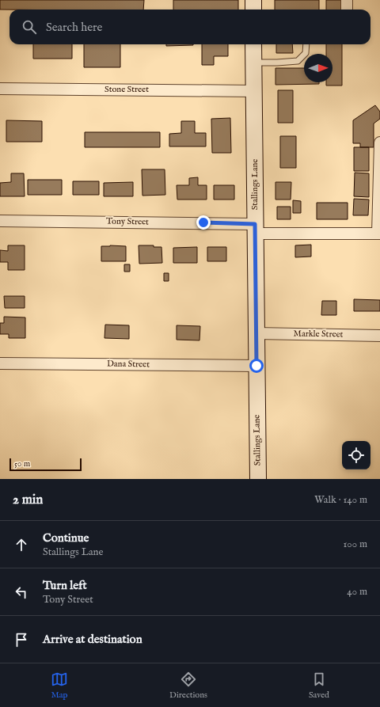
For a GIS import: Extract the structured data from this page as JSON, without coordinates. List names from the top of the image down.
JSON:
{
  "streets": {
    "street": [
      "Stone Street",
      "Stallings Lane",
      "Tony Street",
      "Markle Street",
      "Dana Street"
    ]
  },
  "crossings": [
    ["Stone Street", "Stallings Lane"],
    ["Stallings Lane", "Tony Street"],
    ["Stallings Lane", "Markle Street"],
    ["Stallings Lane", "Dana Street"]
  ],
  "scale_bar": "50 m",
  "north": "right",
  "page": {
    "search": "Search here",
    "scale": "50 m",
    "heading": ["2 min", "Walk · 140 m"],
    "list": [
      ["Continue", "Stallings Lane", "100 m"],
      ["Turn left", "Tony Street", "40 m"],
      "Arrive at destination"
    ],
    "nav": ["Map", "Directions", "Saved"]
  }
}
